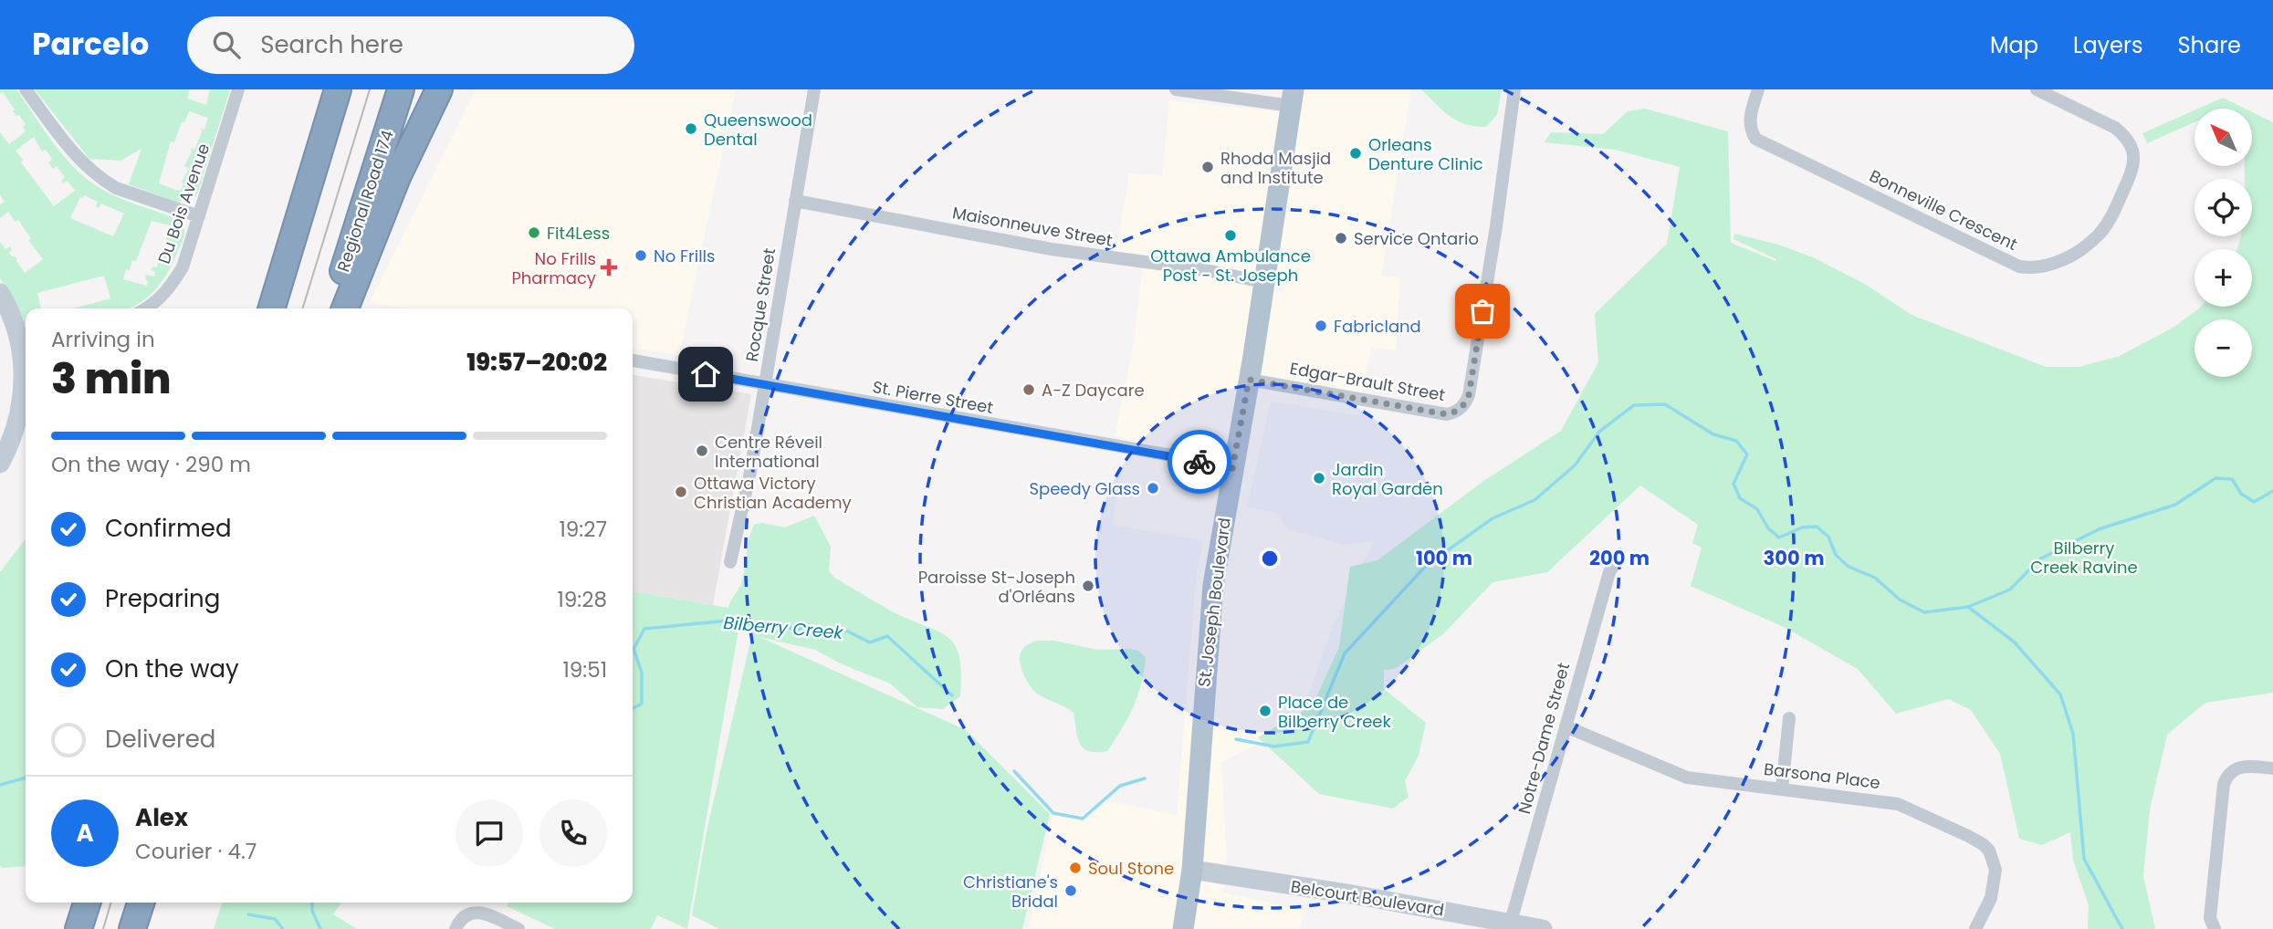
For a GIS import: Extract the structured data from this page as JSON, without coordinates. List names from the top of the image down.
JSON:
{
  "streets": {
    "highway": ["Regional Road 174"],
    "main road": ["St. Joseph Boulevard"],
    "street": [
      "Du Bois Avenue",
      "Bonneville Crescent",
      "Maisonneuve Street",
      "Rocque Street",
      "Edgar-Brault Street",
      "St. Pierre Street",
      "Notre-Dame Street",
      "Barsona Place",
      "Belcourt Boulevard"
    ]
  },
  "crossings": [
    ["Maisonneuve Street", "Rocque Street"],
    ["Maisonneuve Street", "St. Joseph Boulevard"],
    ["Rocque Street", "St. Pierre Street"],
    ["Edgar-Brault Street", "St. Joseph Boulevard"],
    ["St. Pierre Street", "St. Joseph Boulevard"],
    ["St. Joseph Boulevard", "Belcourt Boulevard"],
    ["Notre-Dame Street", "Barsona Place"],
    ["Notre-Dame Street", "Belcourt Boulevard"]
  ],
  "water": ["Bilberry Creek"],
  "parks": ["Bilberry Creek Ravine"],
  "places": {
    "other": [
      "Queenswood Dental",
      "Orleans Denture Clinic",
      "Rhoda Masjid and Institute",
      "Fit4Less",
      "Ottawa Ambulance Post - St. Joseph",
      "Service Ontario",
      "No Frills",
      "Fabricland",
      "A-Z Daycare",
      "Centre Réveil International",
      "Jardin Royal Garden",
      "Speedy Glass",
      "Ottawa Victory Christian Academy",
      "Paroisse St-Joseph d'Orléans",
      "Place de Bilberry Creek",
      "Soul Stone",
      "Christiane's Bridal"
    ],
    "health": ["No Frills Pharmacy"]
  },
  "north": "top left",
  "page": {
    "header": "Parcelo",
    "search": "Search here",
    "nav": ["Map", "Layers", "Share"],
    "map_buttons": ["+", "−"],
    "heading": ["3 min", "Arriving in", "19:57–20:02"],
    "panel": ["Alex", "Courier · 4.7"],
    "bar": "On the way · 290 m",
    "list": [
      ["Confirmed", "19:27"],
      ["Preparing", "19:28"],
      ["On the way", "19:51"],
      "Delivered"
    ],
    "round": "A"
  },
  "rings": ["100 m", "200 m", "300 m"]
}
